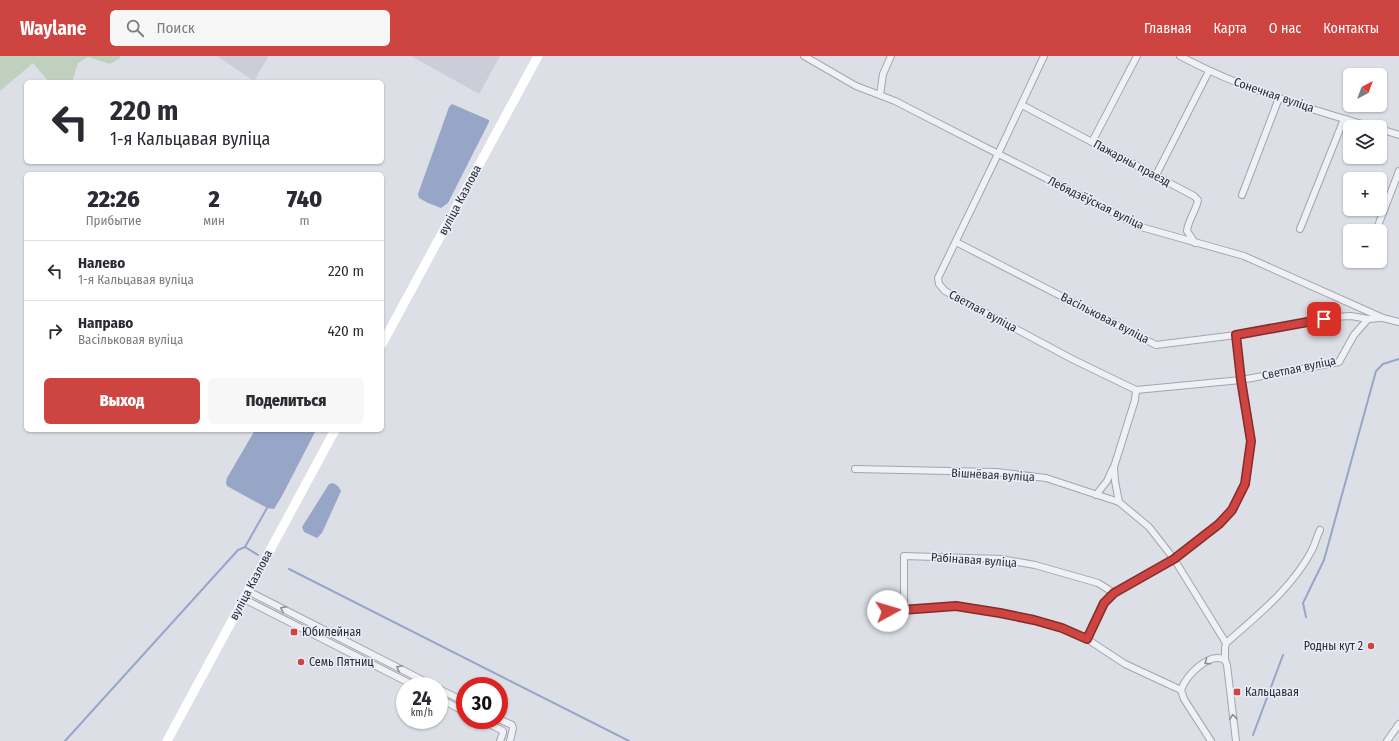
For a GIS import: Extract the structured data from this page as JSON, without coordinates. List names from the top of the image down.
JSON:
{
  "streets": {
    "main road": ["вуліца Казлова"],
    "street": [
      "Сонечная вуліца",
      "Пажарны праезд",
      "Лебядзёўская вуліца",
      "Светлая вуліца",
      "Васільковая вуліца",
      "Вішнёвая вуліца",
      "Рабінавая вуліца"
    ]
  },
  "crossings": [
    ["Пажарны праезд", "Лебядзёўская вуліца"],
    ["Пажарны праезд", "Светлая вуліца"],
    ["Лебядзёўская вуліца", "Светлая вуліца"],
    ["Лебядзёўская вуліца", "Васільковая вуліца"],
    ["Светлая вуліца", "Васільковая вуліца"]
  ],
  "places": {
    "transit": ["Юбилейная", "Кальцавая"],
    "other": ["Родны кут 2", "Семь Пятниц"]
  },
  "north": "top right",
  "page": {
    "header": "Waylane",
    "search": "Поиск",
    "nav": [
      "Главная",
      "Карта",
      "О нас",
      "Контакты"
    ],
    "map_buttons": ["+", "−"],
    "turn": ["220 m", "1-я Кальцавая вуліца"],
    "eta": [
      "22:26",
      "Прибытие",
      "2",
      "мин",
      "740",
      "m"
    ],
    "list": [
      {
        "name": "Налево",
        "note": "1-я Кальцавая вуліца",
        "value": "220 m"
      },
      {
        "name": "Направо",
        "note": "Васільковая вуліца",
        "value": "420 m"
      }
    ],
    "buttons": ["Выход", "Поделиться"],
    "speed": "24 km/h",
    "limit": "30"
  }
}
